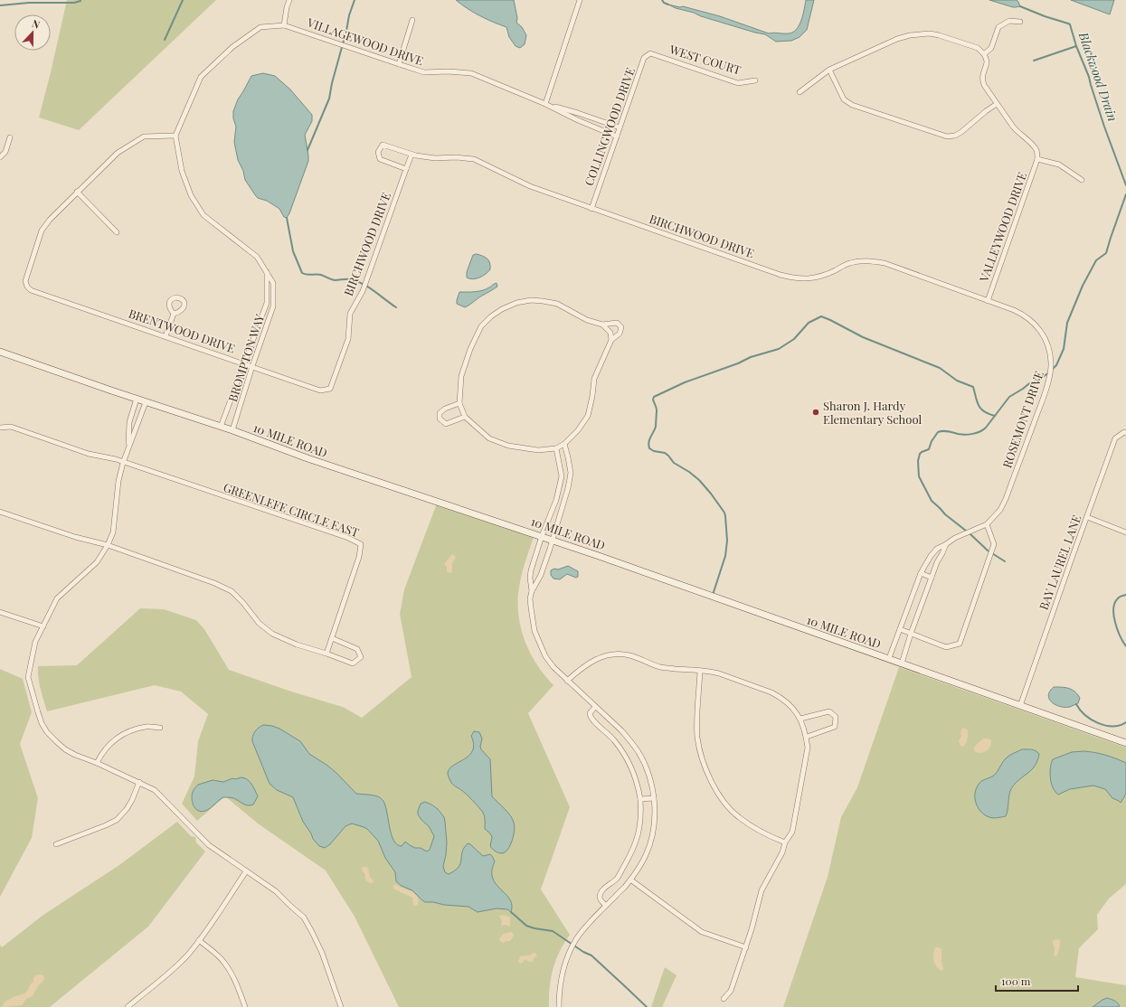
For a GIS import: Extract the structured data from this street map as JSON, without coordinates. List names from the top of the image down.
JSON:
{
  "streets": {
    "main road": ["10 MILE ROAD"],
    "street": [
      "VILLAGEWOOD DRIVE",
      "WEST COURT",
      "COLLINGWOOD DRIVE",
      "VALLEYWOOD DRIVE",
      "BIRCHWOOD DRIVE",
      "BRENTWOOD DRIVE",
      "BROMPTON WAY",
      "ROSEMONT DRIVE",
      "GREENLEFE CIRCLE EAST",
      "BAY LAUREL LANE"
    ]
  },
  "crossings": [
    ["VILLAGEWOOD DRIVE", "COLLINGWOOD DRIVE"],
    ["VILLAGEWOOD DRIVE", "BROMPTON WAY"],
    ["WEST COURT", "COLLINGWOOD DRIVE"],
    ["COLLINGWOOD DRIVE", "BIRCHWOOD DRIVE"],
    ["VALLEYWOOD DRIVE", "BIRCHWOOD DRIVE"],
    ["VALLEYWOOD DRIVE", "ROSEMONT DRIVE"],
    ["BIRCHWOOD DRIVE", "BRENTWOOD DRIVE"],
    ["BIRCHWOOD DRIVE", "ROSEMONT DRIVE"],
    ["BRENTWOOD DRIVE", "BROMPTON WAY"],
    ["BROMPTON WAY", "10 MILE ROAD"],
    ["ROSEMONT DRIVE", "10 MILE ROAD"],
    ["10 MILE ROAD", "BAY LAUREL LANE"]
  ],
  "water": ["Blackwood Drain"],
  "places": ["Sharon J. Hardy Elementary School"],
  "scale_bar": "100 m",
  "north": "top"
}
